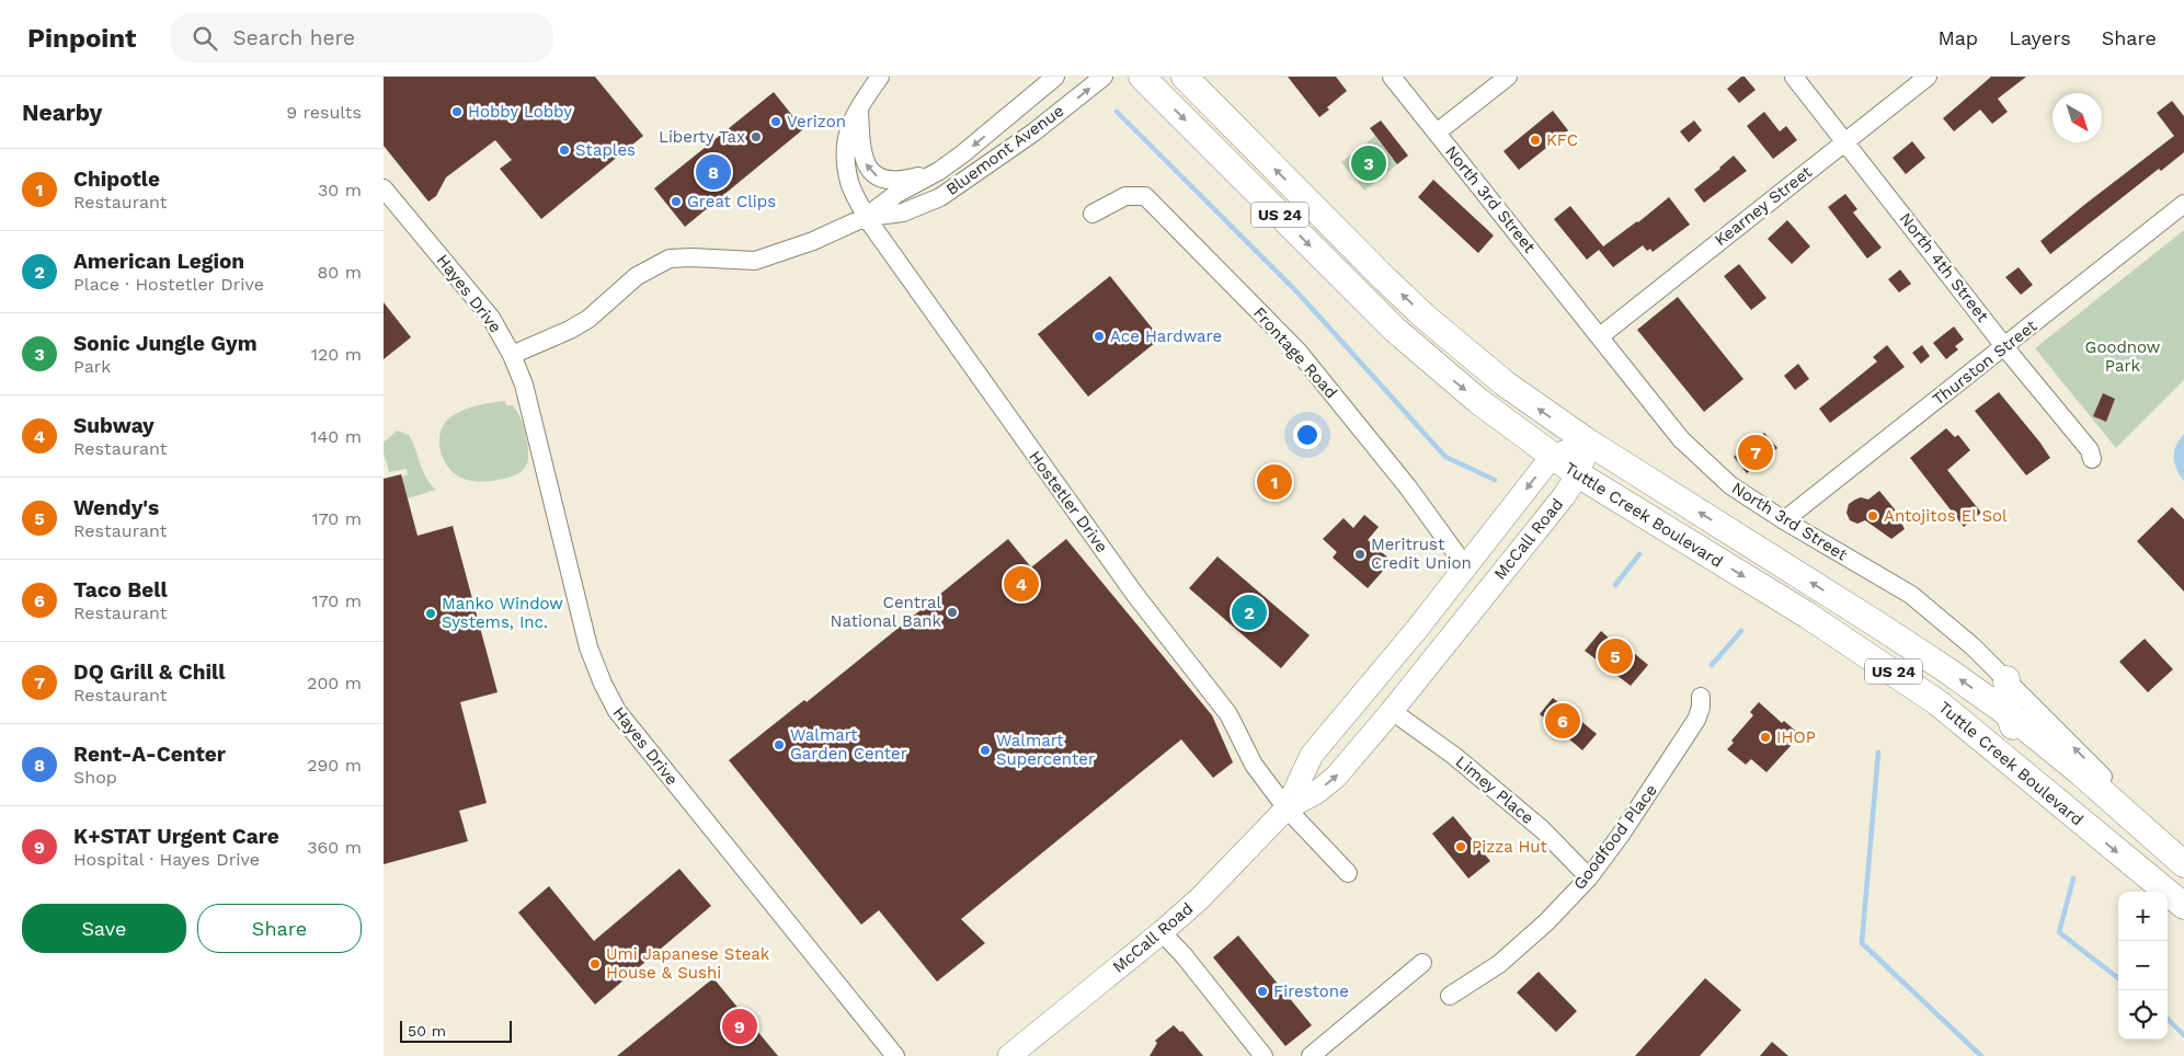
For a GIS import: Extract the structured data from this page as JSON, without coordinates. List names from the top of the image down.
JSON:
{
  "streets": {
    "highway": ["US 24", "Tuttle Creek Boulevard"],
    "main road": ["McCall Road"],
    "street": [
      "Bluemont Avenue",
      "North 3rd Street",
      "Kearney Street",
      "North 4th Street",
      "Hayes Drive",
      "Frontage Road",
      "Thurston Street",
      "Hostetler Drive",
      "Limey Place",
      "Goodfood Place"
    ]
  },
  "crossings": [
    ["Bluemont Avenue", "Hayes Drive"],
    ["Bluemont Avenue", "Hostetler Drive"],
    ["North 3rd Street", "Kearney Street"],
    ["North 3rd Street", "Thurston Street"],
    ["North 3rd Street", "Tuttle Creek Boulevard"],
    ["Kearney Street", "North 4th Street"],
    ["North 4th Street", "Thurston Street"],
    ["Frontage Road", "McCall Road"],
    ["Hostetler Drive", "McCall Road"],
    ["Tuttle Creek Boulevard", "McCall Road"],
    ["McCall Road", "Limey Place"],
    ["Limey Place", "Goodfood Place"]
  ],
  "parks": ["Goodnow Park"],
  "places": [
    "Hobby Lobby",
    "Verizon",
    "Liberty Tax",
    "KFC",
    "Staples",
    "Great Clips",
    "Ace Hardware",
    "Antojitos El Sol",
    "Meritrust Credit Union",
    "Central National Bank",
    "Manko Window Systems, Inc.",
    "IHOP",
    "Walmart Garden Center",
    "Walmart Supercenter",
    "Pizza Hut",
    "Umi Japanese Steak House & Sushi",
    "Firestone"
  ],
  "scale_bar": "50 m",
  "north": "bottom right",
  "page": {
    "header": "Pinpoint",
    "search": "Search here",
    "nav": ["Map", "Layers", "Share"],
    "heading": ["Nearby", "9 results"],
    "pins": [
      "3",
      "8",
      "7",
      "1",
      "4",
      "2",
      "5",
      "6",
      "9"
    ],
    "list": [
      {
        "mark": "1",
        "name": "Chipotle",
        "note": "Restaurant",
        "value": "30 m"
      },
      {
        "mark": "2",
        "name": "American Legion",
        "note": "Place · Hostetler Drive",
        "value": "80 m"
      },
      {
        "mark": "3",
        "name": "Sonic Jungle Gym",
        "note": "Park",
        "value": "120 m"
      },
      {
        "mark": "4",
        "name": "Subway",
        "note": "Restaurant",
        "value": "140 m"
      },
      {
        "mark": "5",
        "name": "Wendy's",
        "note": "Restaurant",
        "value": "170 m"
      },
      {
        "mark": "6",
        "name": "Taco Bell",
        "note": "Restaurant",
        "value": "170 m"
      },
      {
        "mark": "7",
        "name": "DQ Grill & Chill",
        "note": "Restaurant",
        "value": "200 m"
      },
      {
        "mark": "8",
        "name": "Rent-A-Center",
        "note": "Shop",
        "value": "290 m"
      },
      {
        "mark": "9",
        "name": "K+STAT Urgent Care",
        "note": "Hospital · Hayes Drive",
        "value": "360 m"
      }
    ],
    "buttons": ["Save", "Share"],
    "map_buttons": ["+", "−"],
    "scale": "50 m"
  }
}
